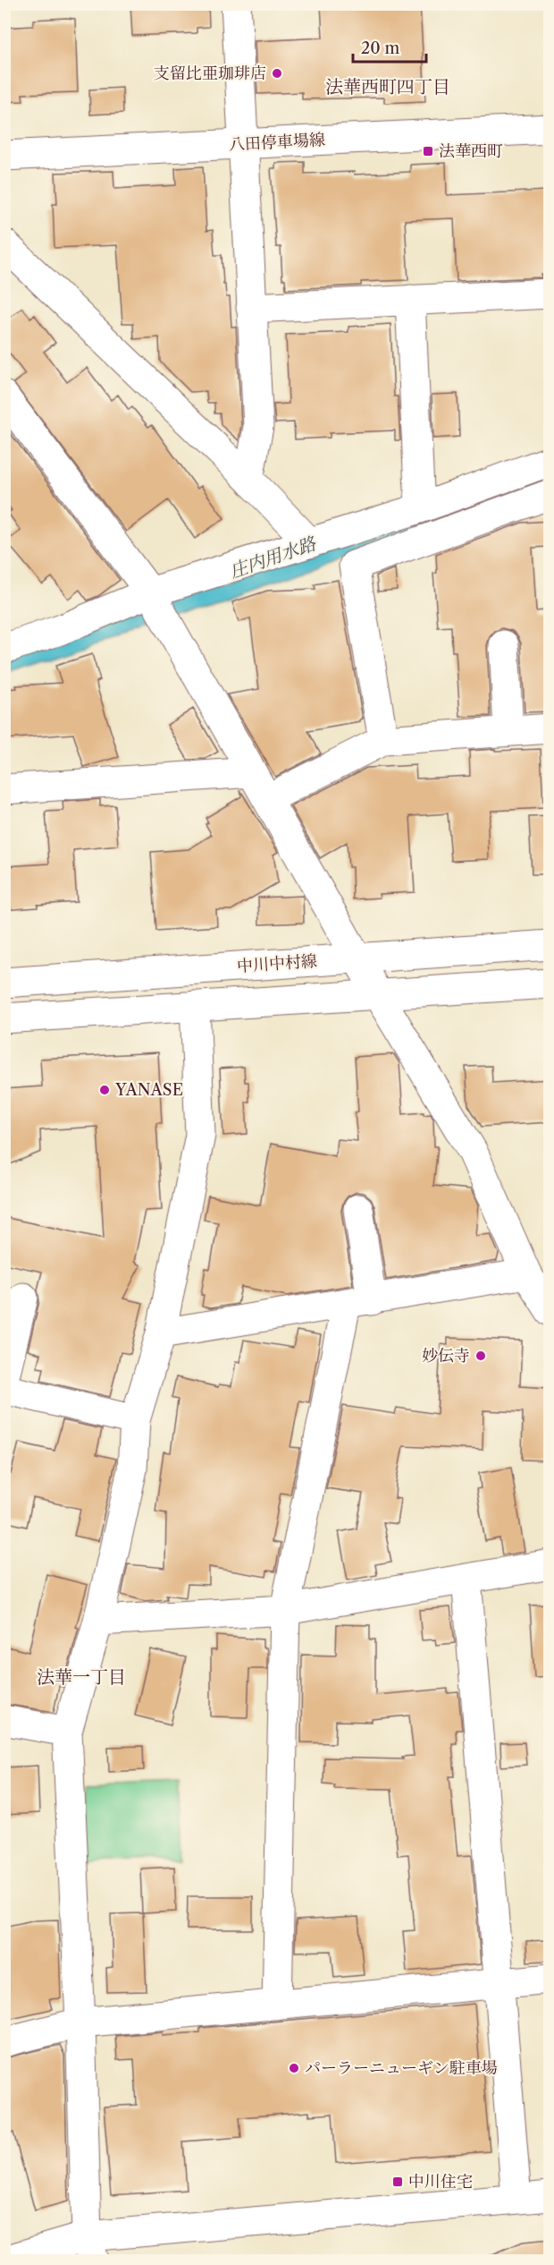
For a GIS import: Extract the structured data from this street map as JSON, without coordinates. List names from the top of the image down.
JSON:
{
  "streets": {
    "street": ["八田停車場線", "中川中村線"]
  },
  "districts": ["法華西町四丁目", "法華一丁目"],
  "water": ["庄内用水路"],
  "places": {
    "other": [
      "支留比亜珈琲店",
      "YANASE",
      "妙伝寺",
      "パーラーニューギン駐車場"
    ],
    "transit": ["法華西町", "中川住宅"]
  },
  "scale_bar": "20 m"
}
